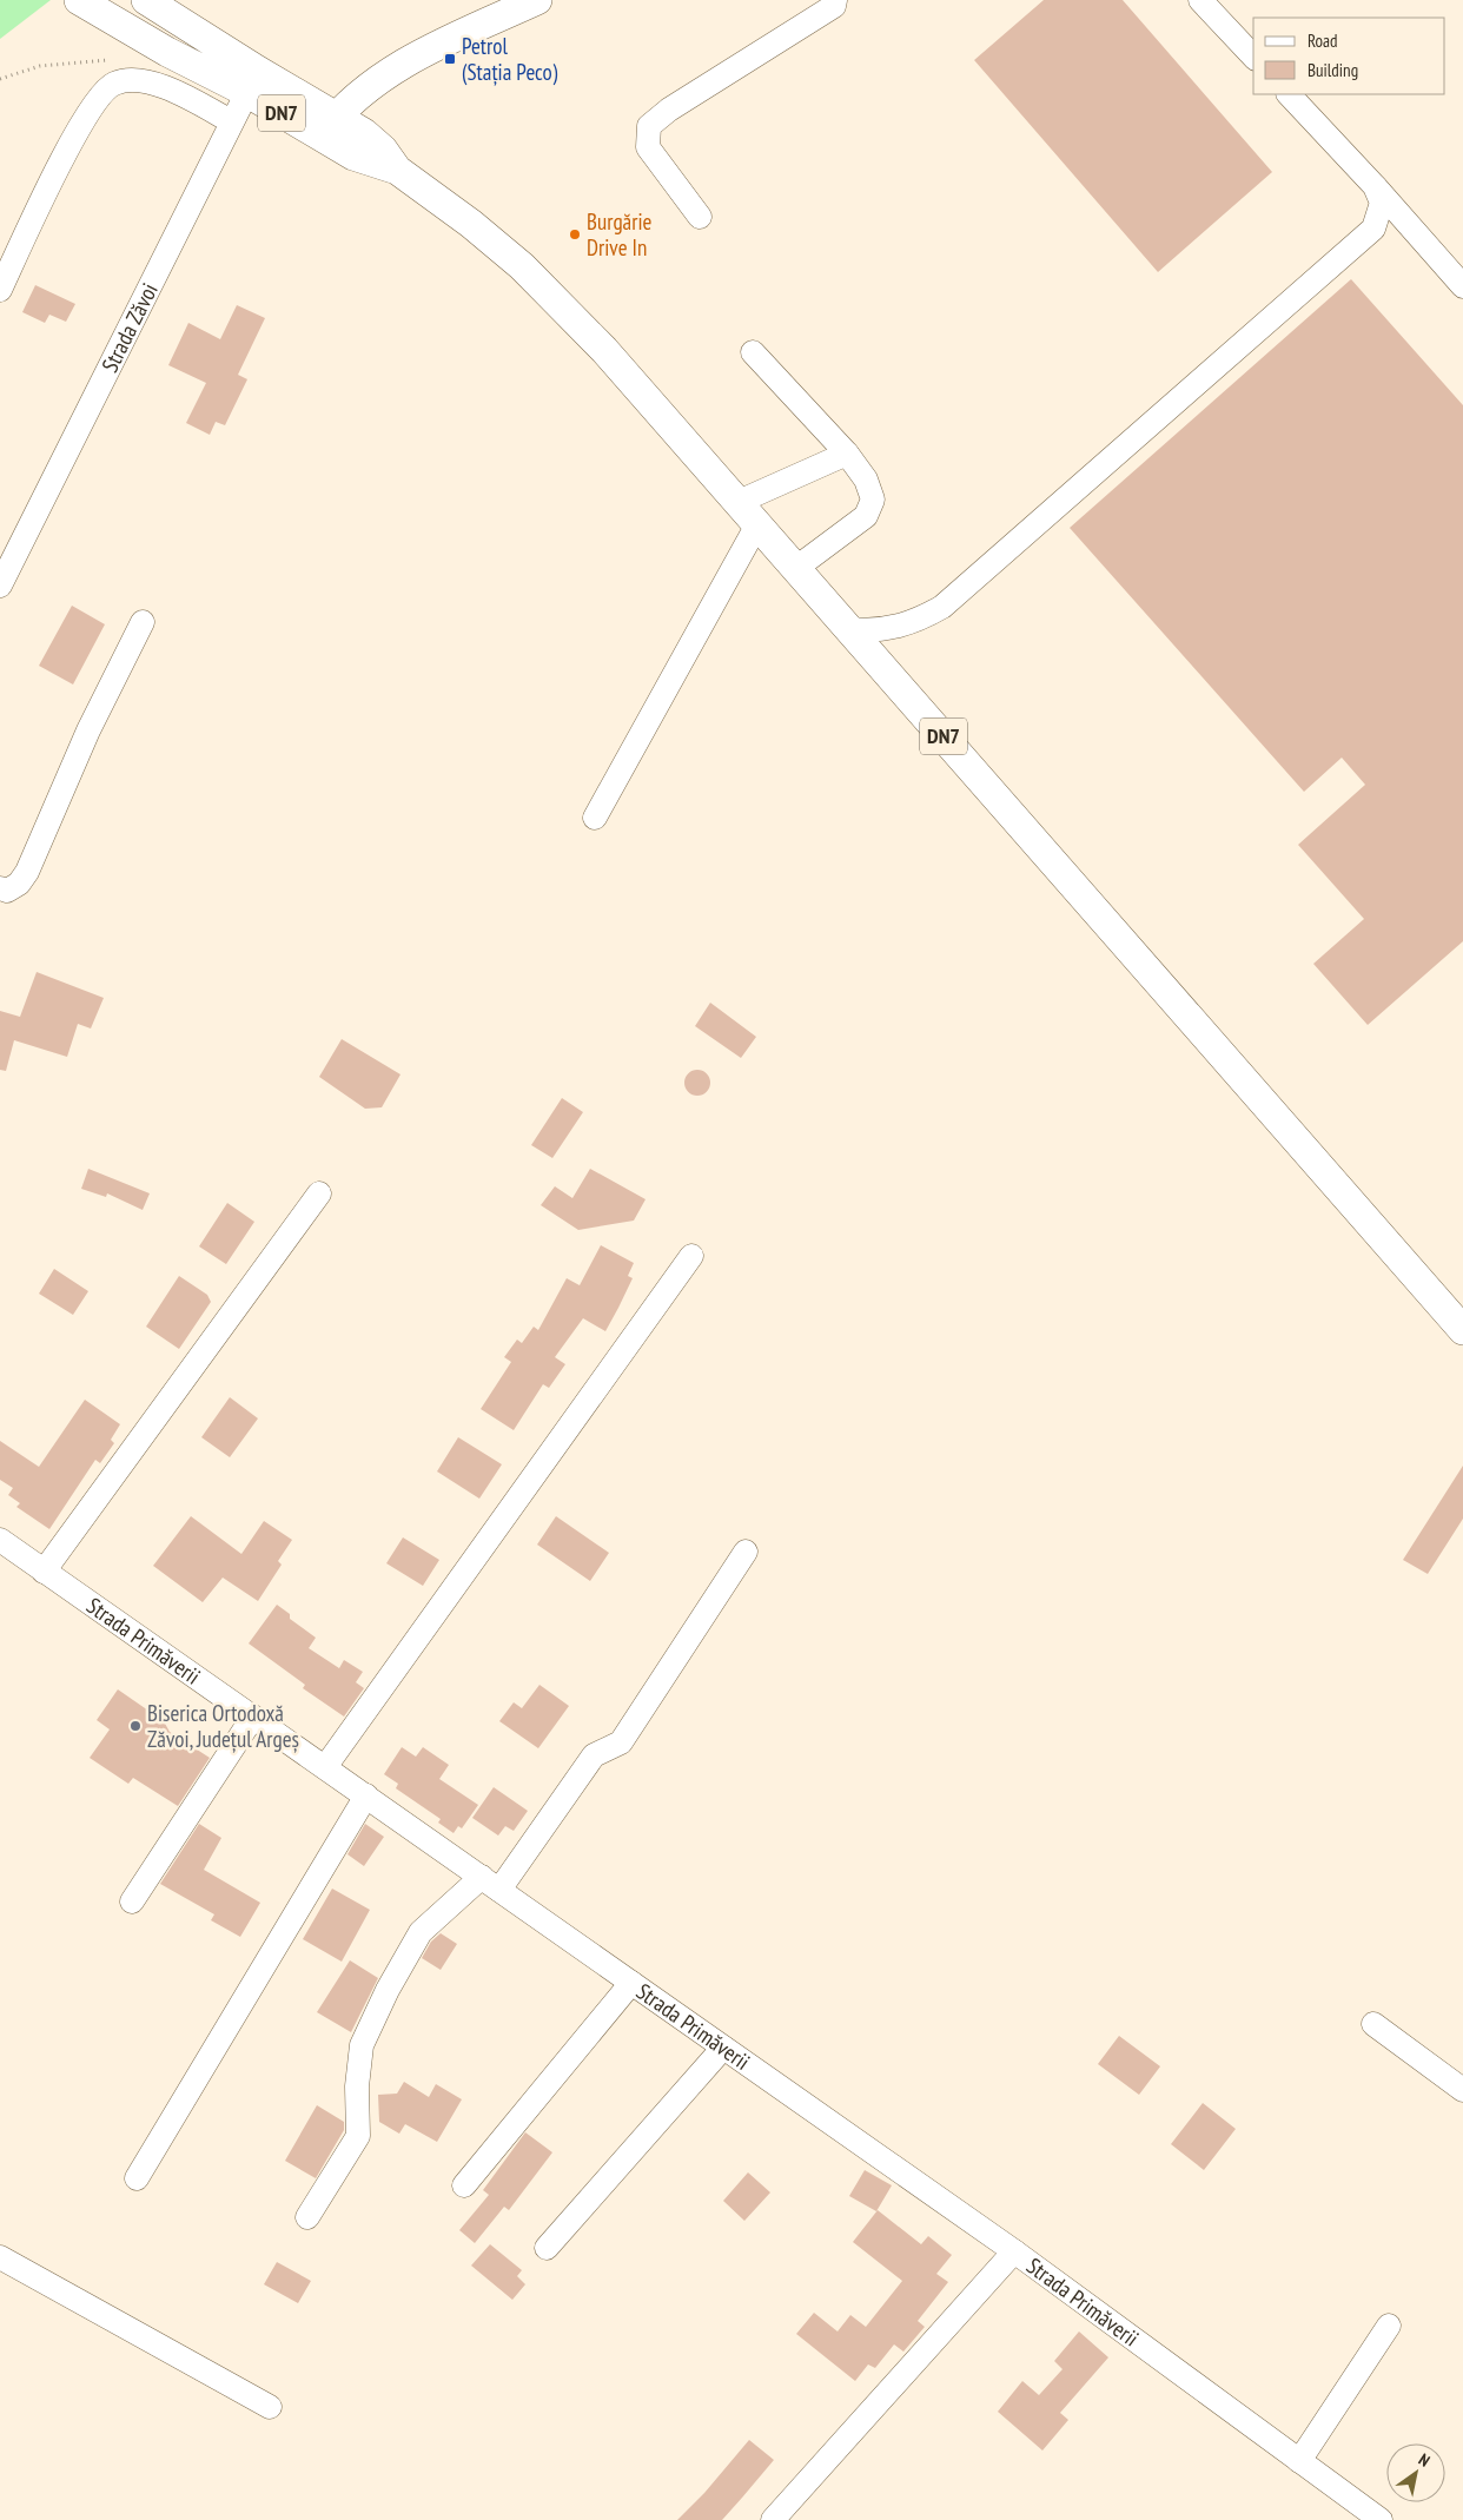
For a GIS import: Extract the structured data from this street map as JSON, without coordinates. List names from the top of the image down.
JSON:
{
  "streets": {
    "main road": ["DN7"],
    "street": ["Strada Zăvoi", "Strada Primăverii"]
  },
  "crossings": [
    ["DN7", "Strada Zăvoi"]
  ],
  "places": {
    "transit": ["Petrol (Stația Peco)"],
    "other": ["Burgărie Drive In", "Biserica Ortodoxă Zăvoi, Județul Argeș"]
  },
  "legend": ["Road", "Building"],
  "north": "top right"
}
